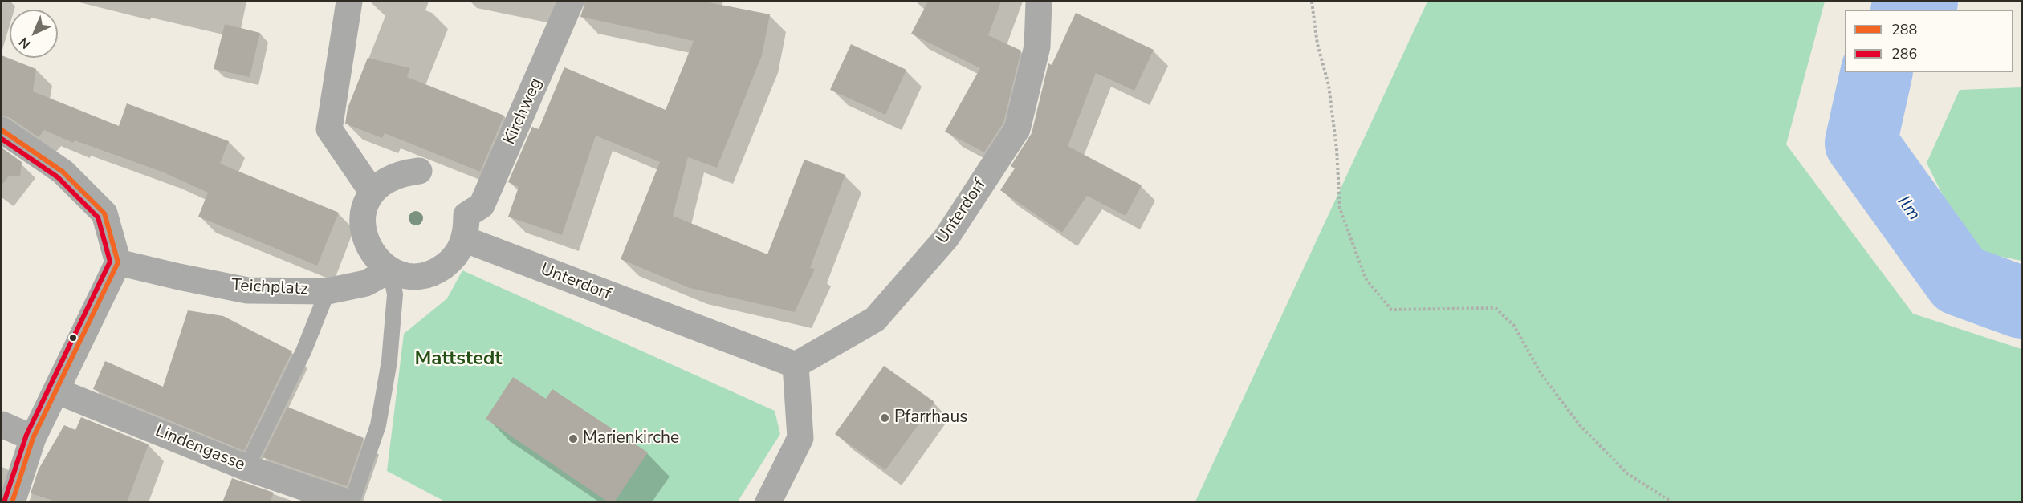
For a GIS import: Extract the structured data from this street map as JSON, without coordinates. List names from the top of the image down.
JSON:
{
  "streets": {
    "street": [
      "Kirchweg",
      "Unterdorf",
      "Teichplatz",
      "Lindengasse"
    ]
  },
  "crossings": [
    ["Kirchweg", "Unterdorf"]
  ],
  "districts": ["Mattstedt"],
  "water": ["Ilm"],
  "places": ["Pfarrhaus", "Marienkirche"],
  "lines": ["transit line 288", "transit line 286"],
  "legend": ["288", "286"],
  "north": "bottom left"
}
